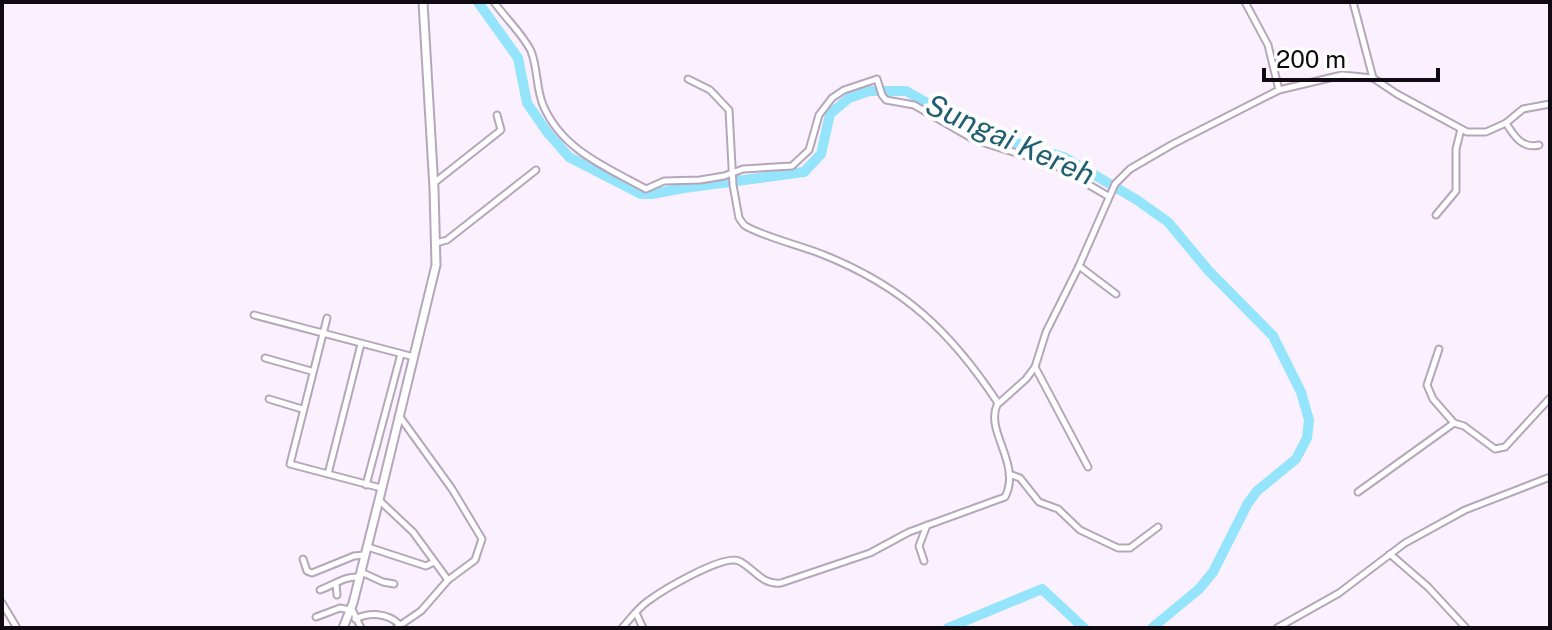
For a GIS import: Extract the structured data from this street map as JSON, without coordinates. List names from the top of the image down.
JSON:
{
  "water": ["Sungai Kereh"],
  "scale_bar": "200 m"
}
